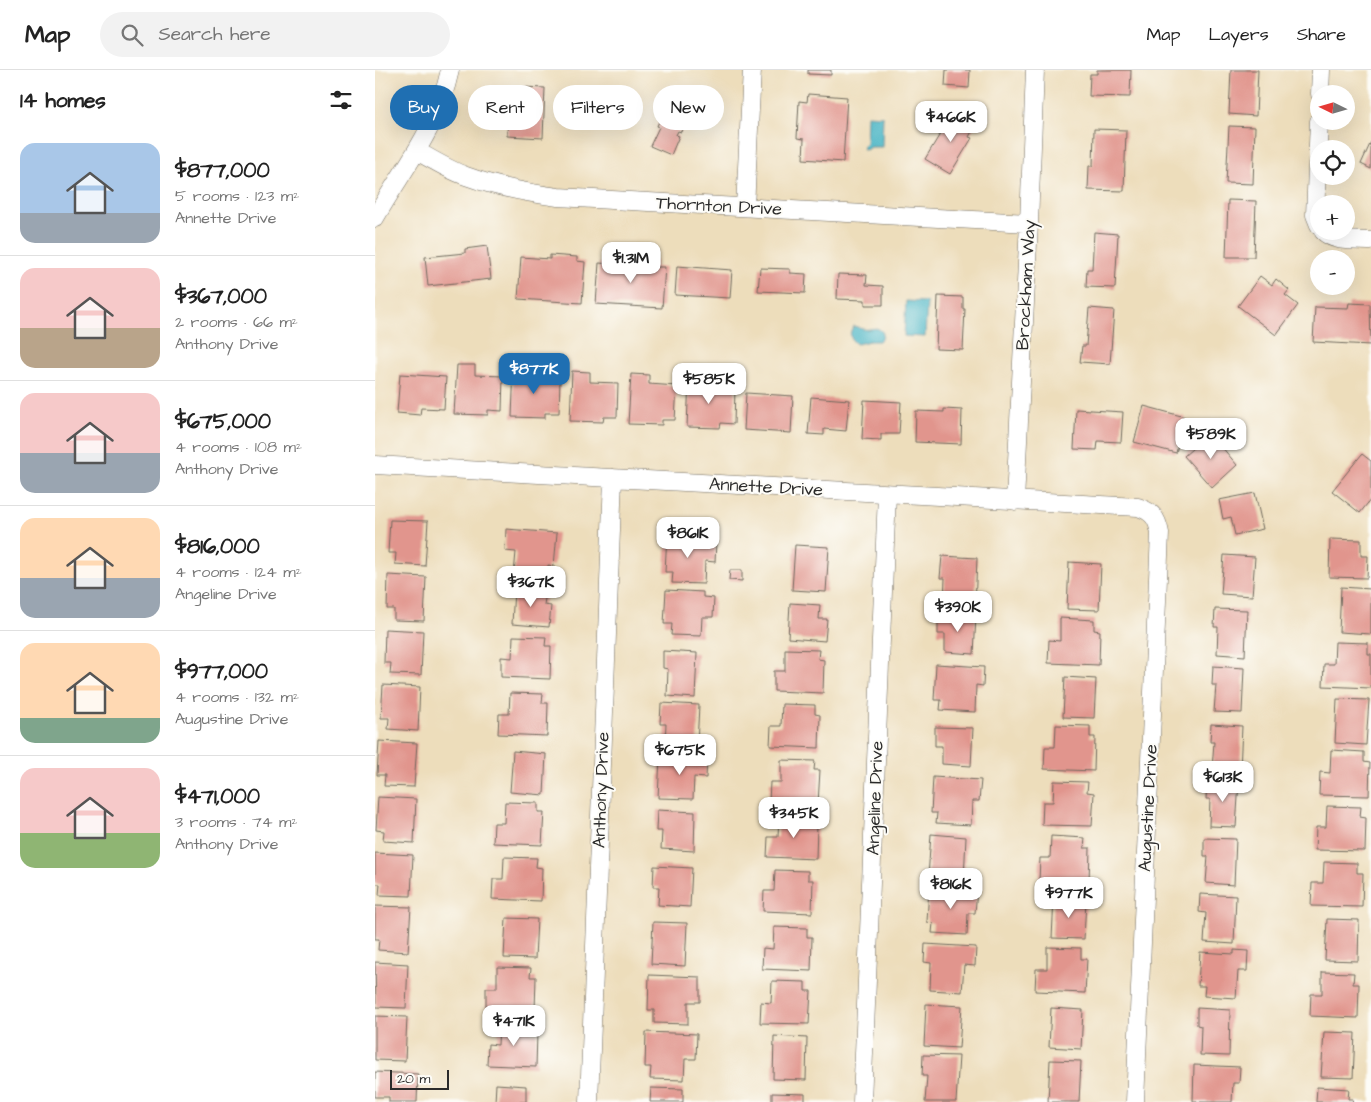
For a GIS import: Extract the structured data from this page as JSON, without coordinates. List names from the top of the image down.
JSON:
{
  "streets": {
    "street": [
      "Thornton Drive",
      "Brockham Way",
      "Annette Drive",
      "Anthony Drive",
      "Angeline Drive",
      "Augustine Drive"
    ]
  },
  "crossings": [
    ["Thornton Drive", "Brockham Way"],
    ["Brockham Way", "Annette Drive"],
    ["Annette Drive", "Anthony Drive"],
    ["Annette Drive", "Angeline Drive"],
    ["Annette Drive", "Augustine Drive"]
  ],
  "scale_bar": "20 m",
  "north": "left",
  "page": {
    "header": "Map",
    "search": "Search here",
    "nav": ["Map", "Layers", "Share"],
    "heading": "14 homes",
    "map_buttons": ["+", "−"],
    "chip": [
      "Buy",
      "Rent",
      "Filters",
      "New"
    ],
    "price": [
      "$466K",
      "$1.31M",
      "$877K",
      "$585K",
      "$589K",
      "$861K",
      "$367K",
      "$390K",
      "$675K",
      "$613K",
      "$345K",
      "$816K",
      "$977K",
      "$471K"
    ],
    "list": [
      {
        "name": "$877,000",
        "note": "5 rooms · 123 m² · Annette Drive"
      },
      {
        "name": "$367,000",
        "note": "2 rooms · 66 m² · Anthony Drive"
      },
      {
        "name": "$675,000",
        "note": "4 rooms · 108 m² · Anthony Drive"
      },
      {
        "name": "$816,000",
        "note": "4 rooms · 124 m² · Angeline Drive"
      },
      {
        "name": "$977,000",
        "note": "4 rooms · 132 m² · Augustine Drive"
      },
      {
        "name": "$471,000",
        "note": "3 rooms · 74 m² · Anthony Drive"
      }
    ],
    "scale": "20 m"
  }
}
